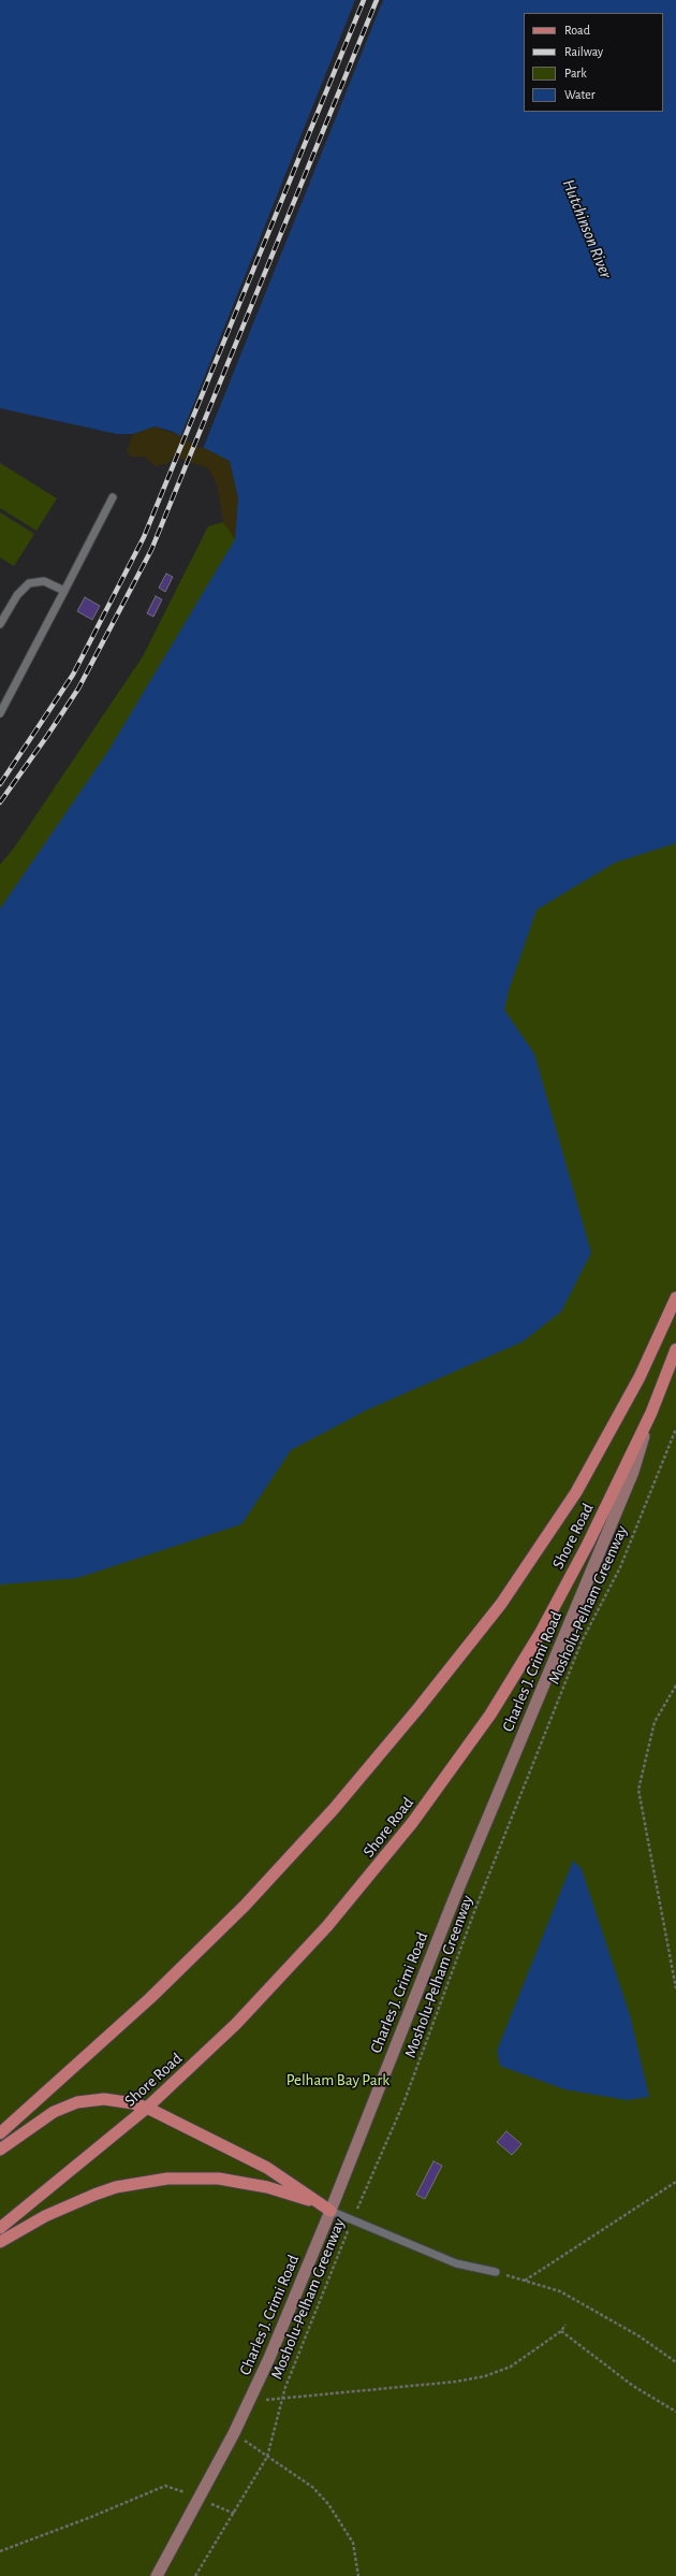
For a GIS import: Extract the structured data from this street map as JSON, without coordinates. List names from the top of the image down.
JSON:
{
  "streets": {
    "main road": ["Shore Road", "Charles J. Crimi Road"],
    "path": ["Mosholu-Pelham Greenway"]
  },
  "crossings": [
    ["Shore Road", "Charles J. Crimi Road"]
  ],
  "water": ["Hutchinson River"],
  "parks": ["Pelham Bay Park"],
  "legend": [
    "Road",
    "Railway",
    "Park",
    "Water"
  ]
}
